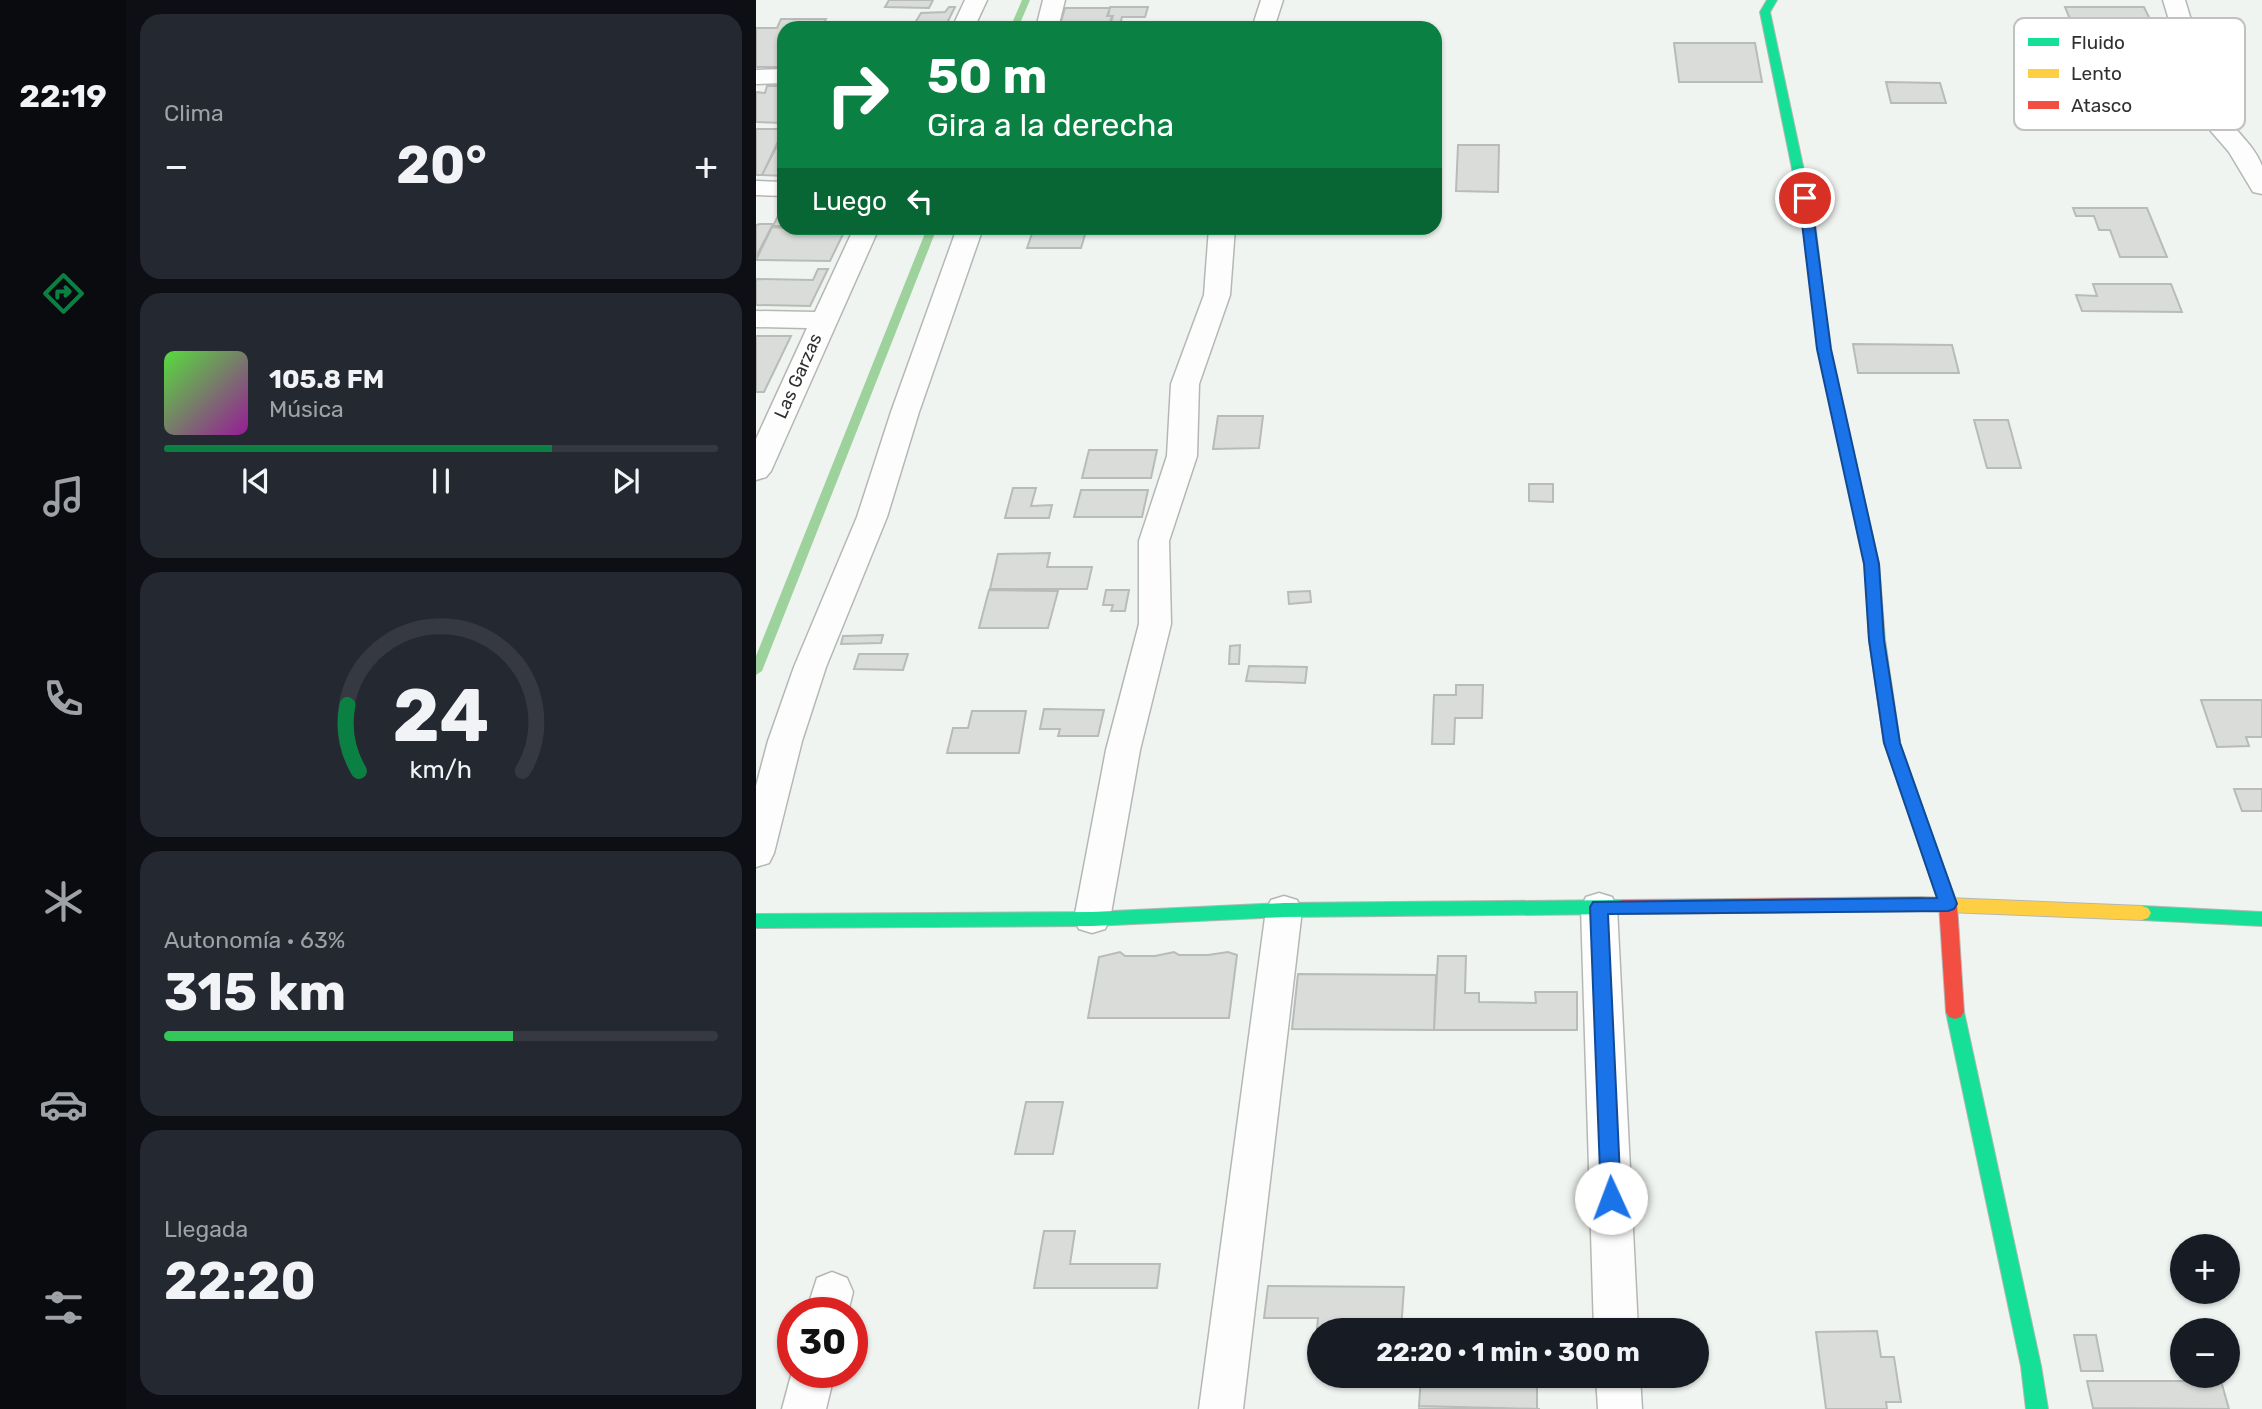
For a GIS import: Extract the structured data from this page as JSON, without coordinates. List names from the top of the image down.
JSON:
{
  "streets": {
    "street": ["Las Garzas"]
  },
  "legend": ["Fluido", "Lento", "Atasco"],
  "page": {
    "tabs": "22:19",
    "tile": [
      "Clima",
      ["Autonomía · 63%", "315 km"],
      ["Llegada", "22:20"]
    ],
    "turn": ["50 m", "Gira a la derecha"],
    "heat": ["−", "20°", "+"],
    "then": "Luego",
    "song": ["105.8 FM", "Música"],
    "map_buttons": ["+", "−"],
    "limit": "30",
    "trip": "22:20 · 1 min · 300 m",
    "gauge": ["24", "km/h"]
  }
}
